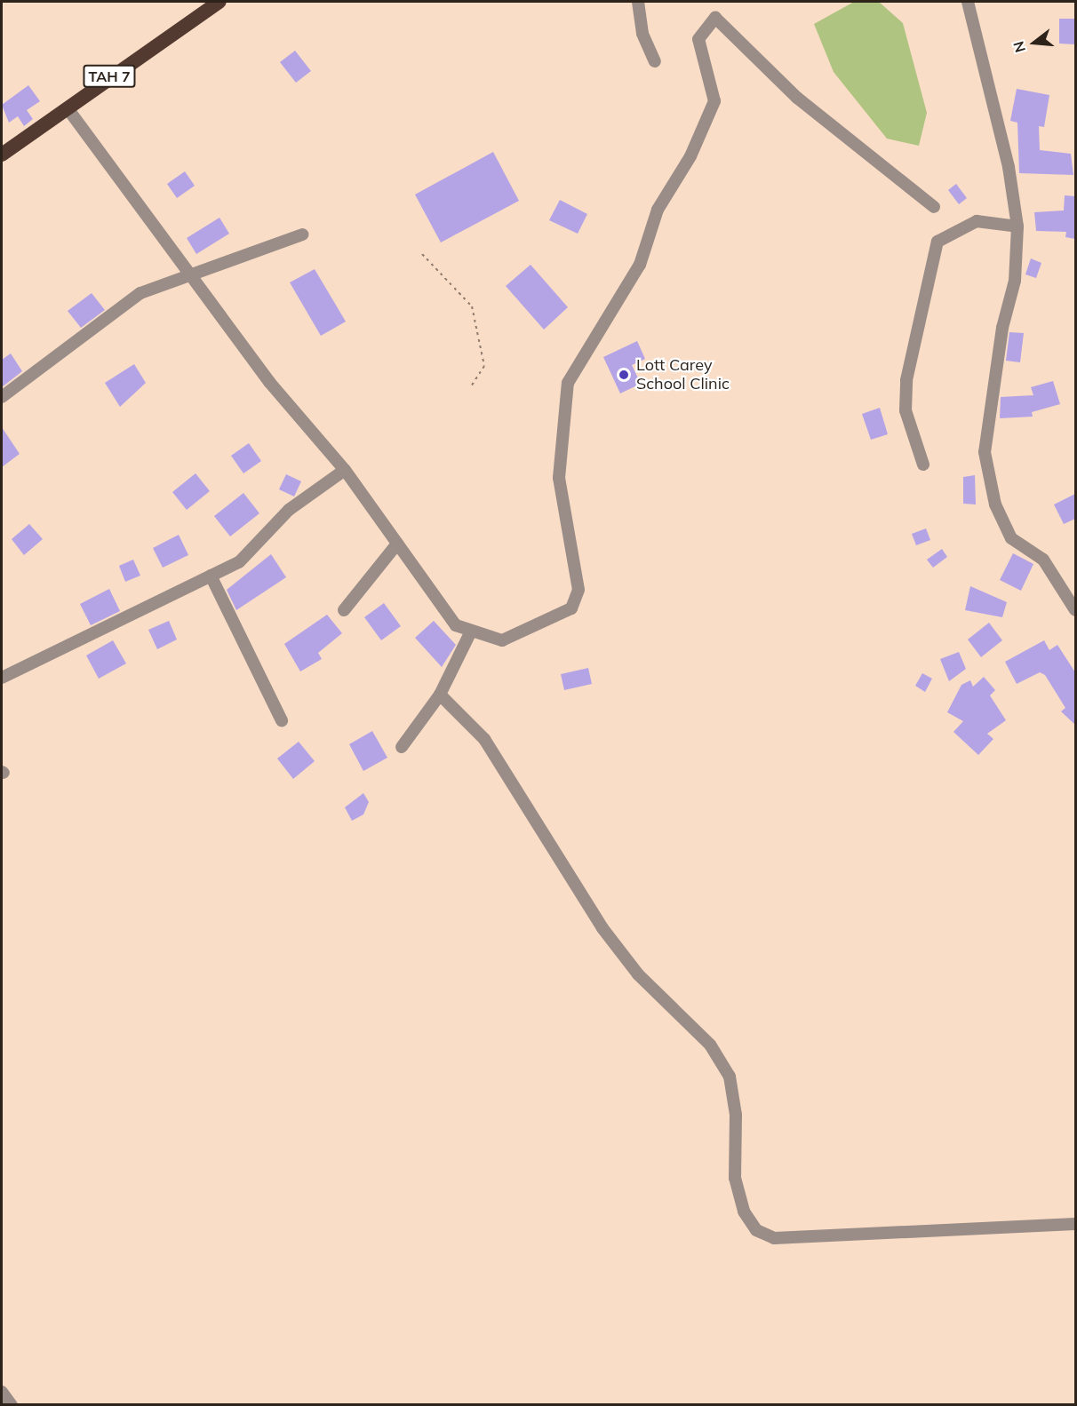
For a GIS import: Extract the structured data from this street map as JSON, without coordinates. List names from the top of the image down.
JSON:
{
  "streets": {
    "highway": ["TAH 7"]
  },
  "places": ["Lott Carey School Clinic"],
  "north": "left"
}
